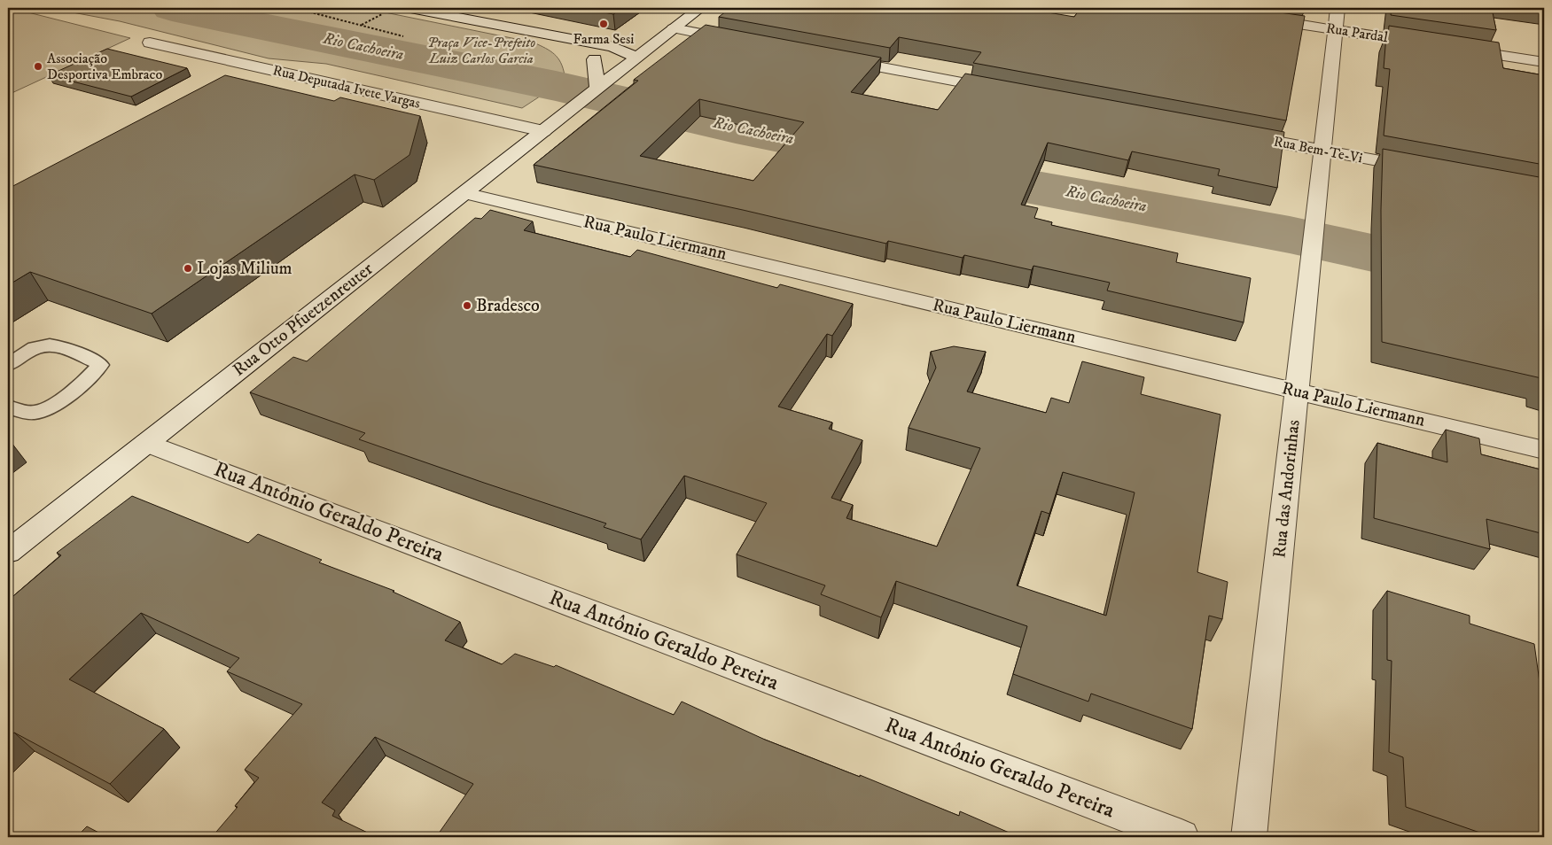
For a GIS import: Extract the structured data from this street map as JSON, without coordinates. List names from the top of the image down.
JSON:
{
  "streets": {
    "street": [
      "Rua Pardal",
      "Rua Deputada Ivete Vargas",
      "Rua Bem-Te-Vi",
      "Rua Paulo Liermann",
      "Rua Otto Pfuetzenreuter",
      "Rua das Andorinhas",
      "Rua Antônio Geraldo Pereira"
    ]
  },
  "crossings": [
    ["Rua Pardal", "Rua das Andorinhas"],
    ["Rua Deputada Ivete Vargas", "Rua Otto Pfuetzenreuter"],
    ["Rua Bem-Te-Vi", "Rua das Andorinhas"],
    ["Rua Paulo Liermann", "Rua Otto Pfuetzenreuter"],
    ["Rua Paulo Liermann", "Rua das Andorinhas"],
    ["Rua Otto Pfuetzenreuter", "Rua Antônio Geraldo Pereira"]
  ],
  "water": ["Rio Cachoeira"],
  "parks": ["Praça Vice-Prefeito Luiz Carlos Garcia"],
  "places": [
    "Farma Sesi",
    "Associação Desportiva Embraco",
    "Lojas Milium",
    "Bradesco"
  ]
}
